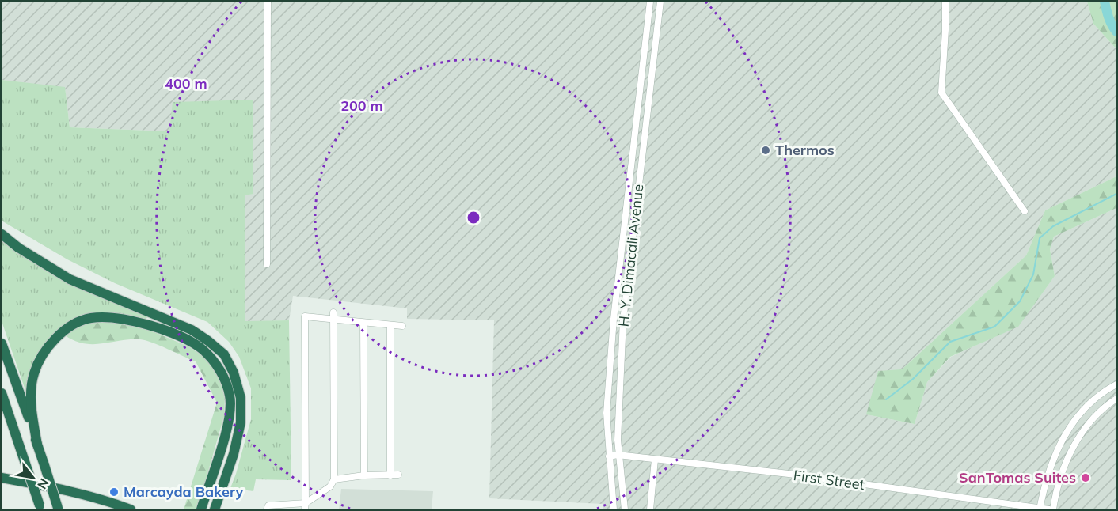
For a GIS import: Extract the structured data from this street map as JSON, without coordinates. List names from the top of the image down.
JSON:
{
  "streets": {
    "street": ["H. Y. Dimacali Avenue", "First Street"]
  },
  "crossings": [
    ["H. Y. Dimacali Avenue", "First Street"]
  ],
  "places": ["Thermos", "SanTomas Suites", "Marcayda Bakery"],
  "north": "bottom right",
  "rings": ["400 m", "200 m"]
}
